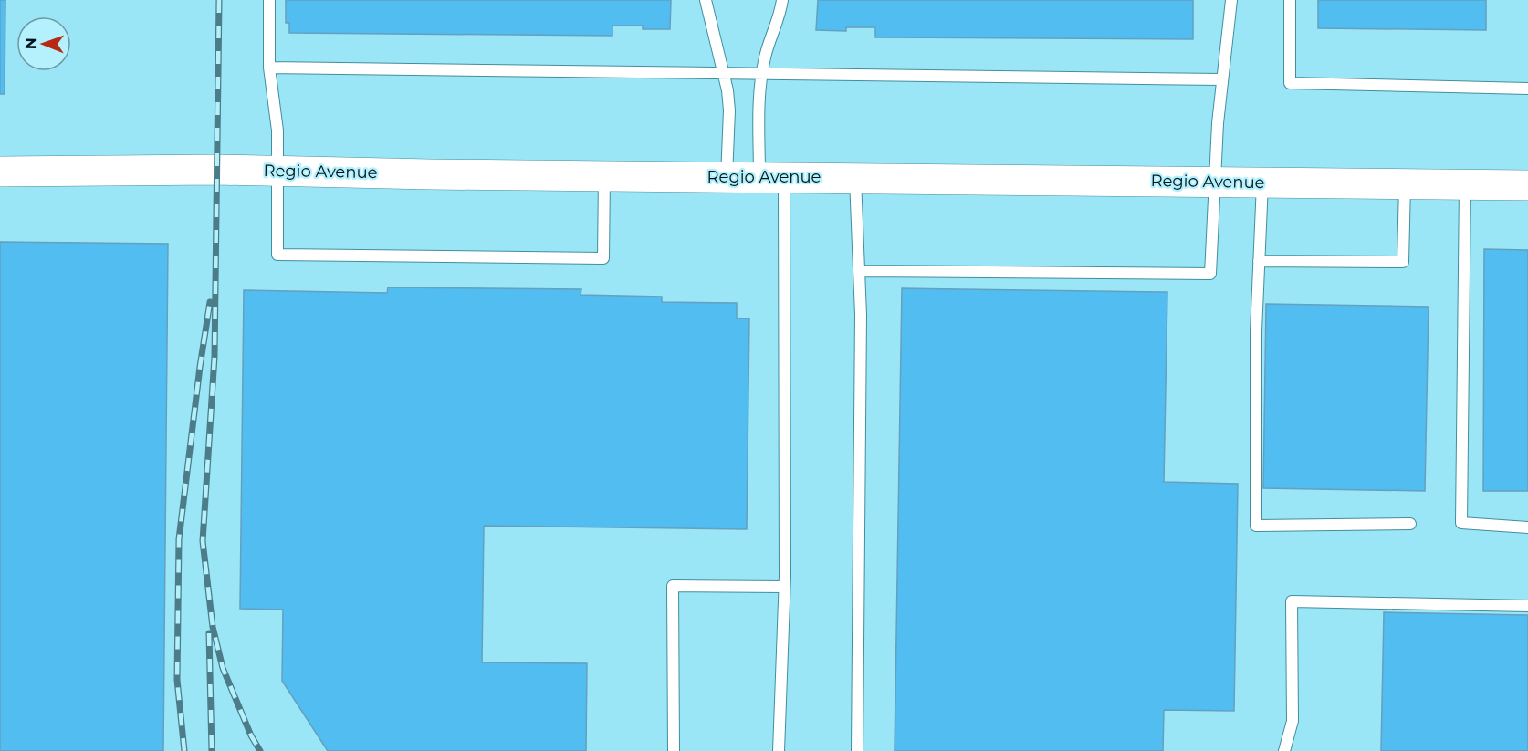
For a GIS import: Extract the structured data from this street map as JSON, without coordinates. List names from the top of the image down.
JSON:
{
  "streets": {
    "street": ["Regio Avenue"]
  },
  "north": "left"
}
